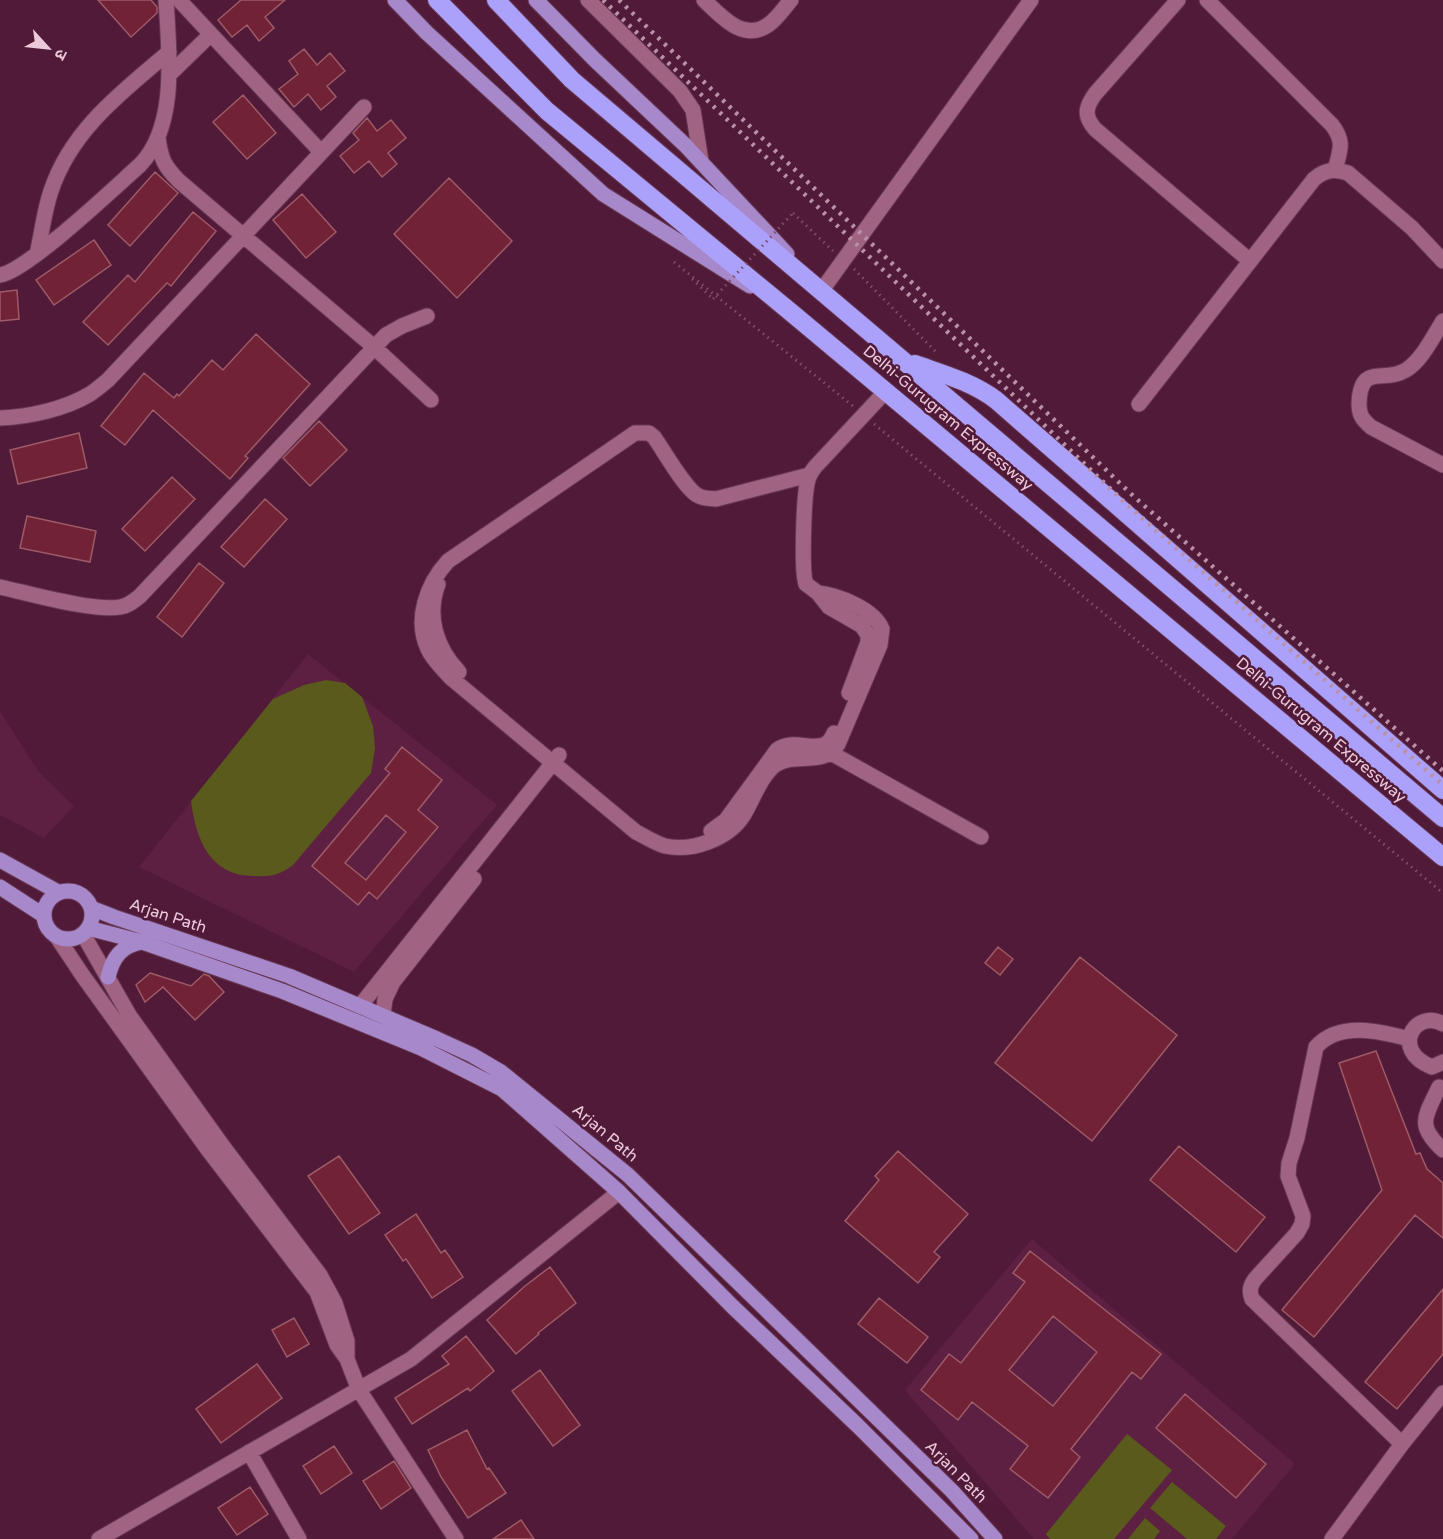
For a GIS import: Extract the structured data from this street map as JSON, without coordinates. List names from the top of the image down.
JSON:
{
  "streets": {
    "highway": ["Delhi-Gurugram Expressway"],
    "main road": ["Arjan Path"]
  },
  "north": "bottom right"
}
